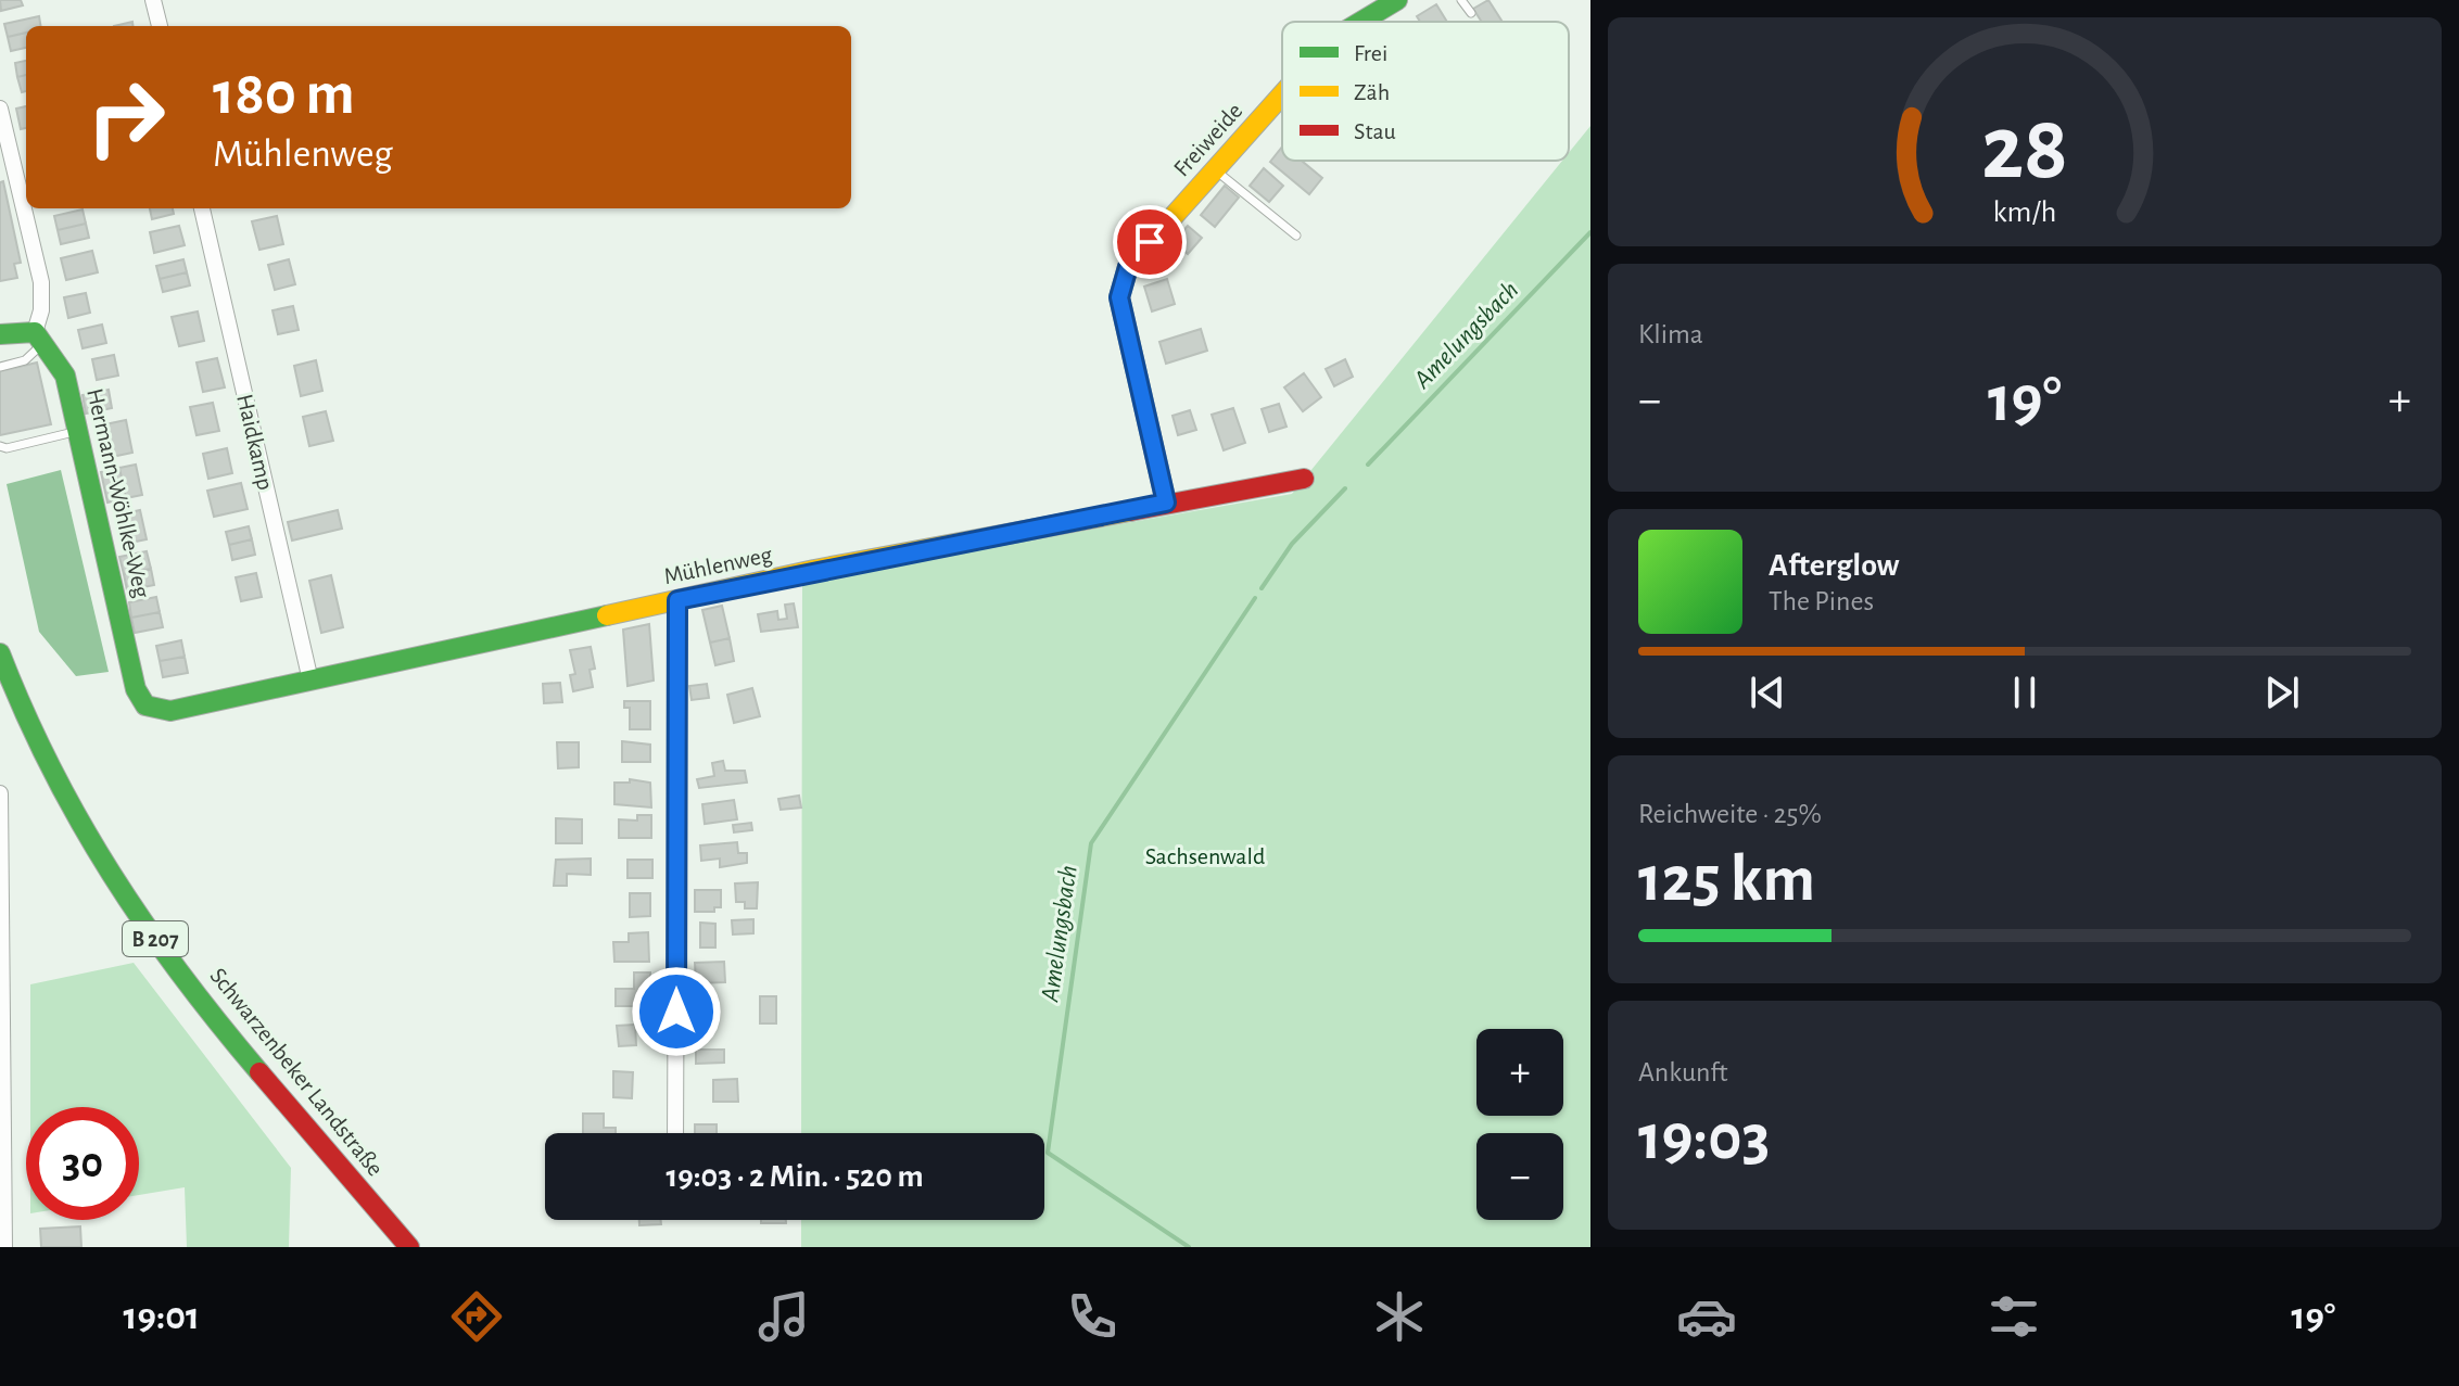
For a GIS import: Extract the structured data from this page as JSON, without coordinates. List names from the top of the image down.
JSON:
{
  "streets": {
    "street": [
      "Freiweide",
      "Haidkamp",
      "Hermann-Wöhlke-Weg",
      "Mühlenweg",
      "B 207",
      "Schwarzenbeker Landstraße"
    ]
  },
  "crossings": [
    ["Freiweide", "Mühlenweg"],
    ["Haidkamp", "Mühlenweg"],
    ["Hermann-Wöhlke-Weg", "Mühlenweg"]
  ],
  "water": ["Amelungsbach"],
  "parks": ["Sachsenwald"],
  "legend": ["Frei", "Zäh", "Stau"],
  "page": {
    "turn": ["180 m", "Mühlenweg"],
    "tile": [
      "Klima",
      ["Reichweite · 25%", "125 km"],
      ["Ankunft", "19:03"]
    ],
    "heat": ["−", "19°", "+"],
    "song": ["Afterglow", "The Pines"],
    "map_buttons": ["+", "−"],
    "limit": "30",
    "trip": "19:03 · 2 Min. · 520 m",
    "tabs": ["19:01", "19°"],
    "gauge": ["28", "km/h"]
  }
}
